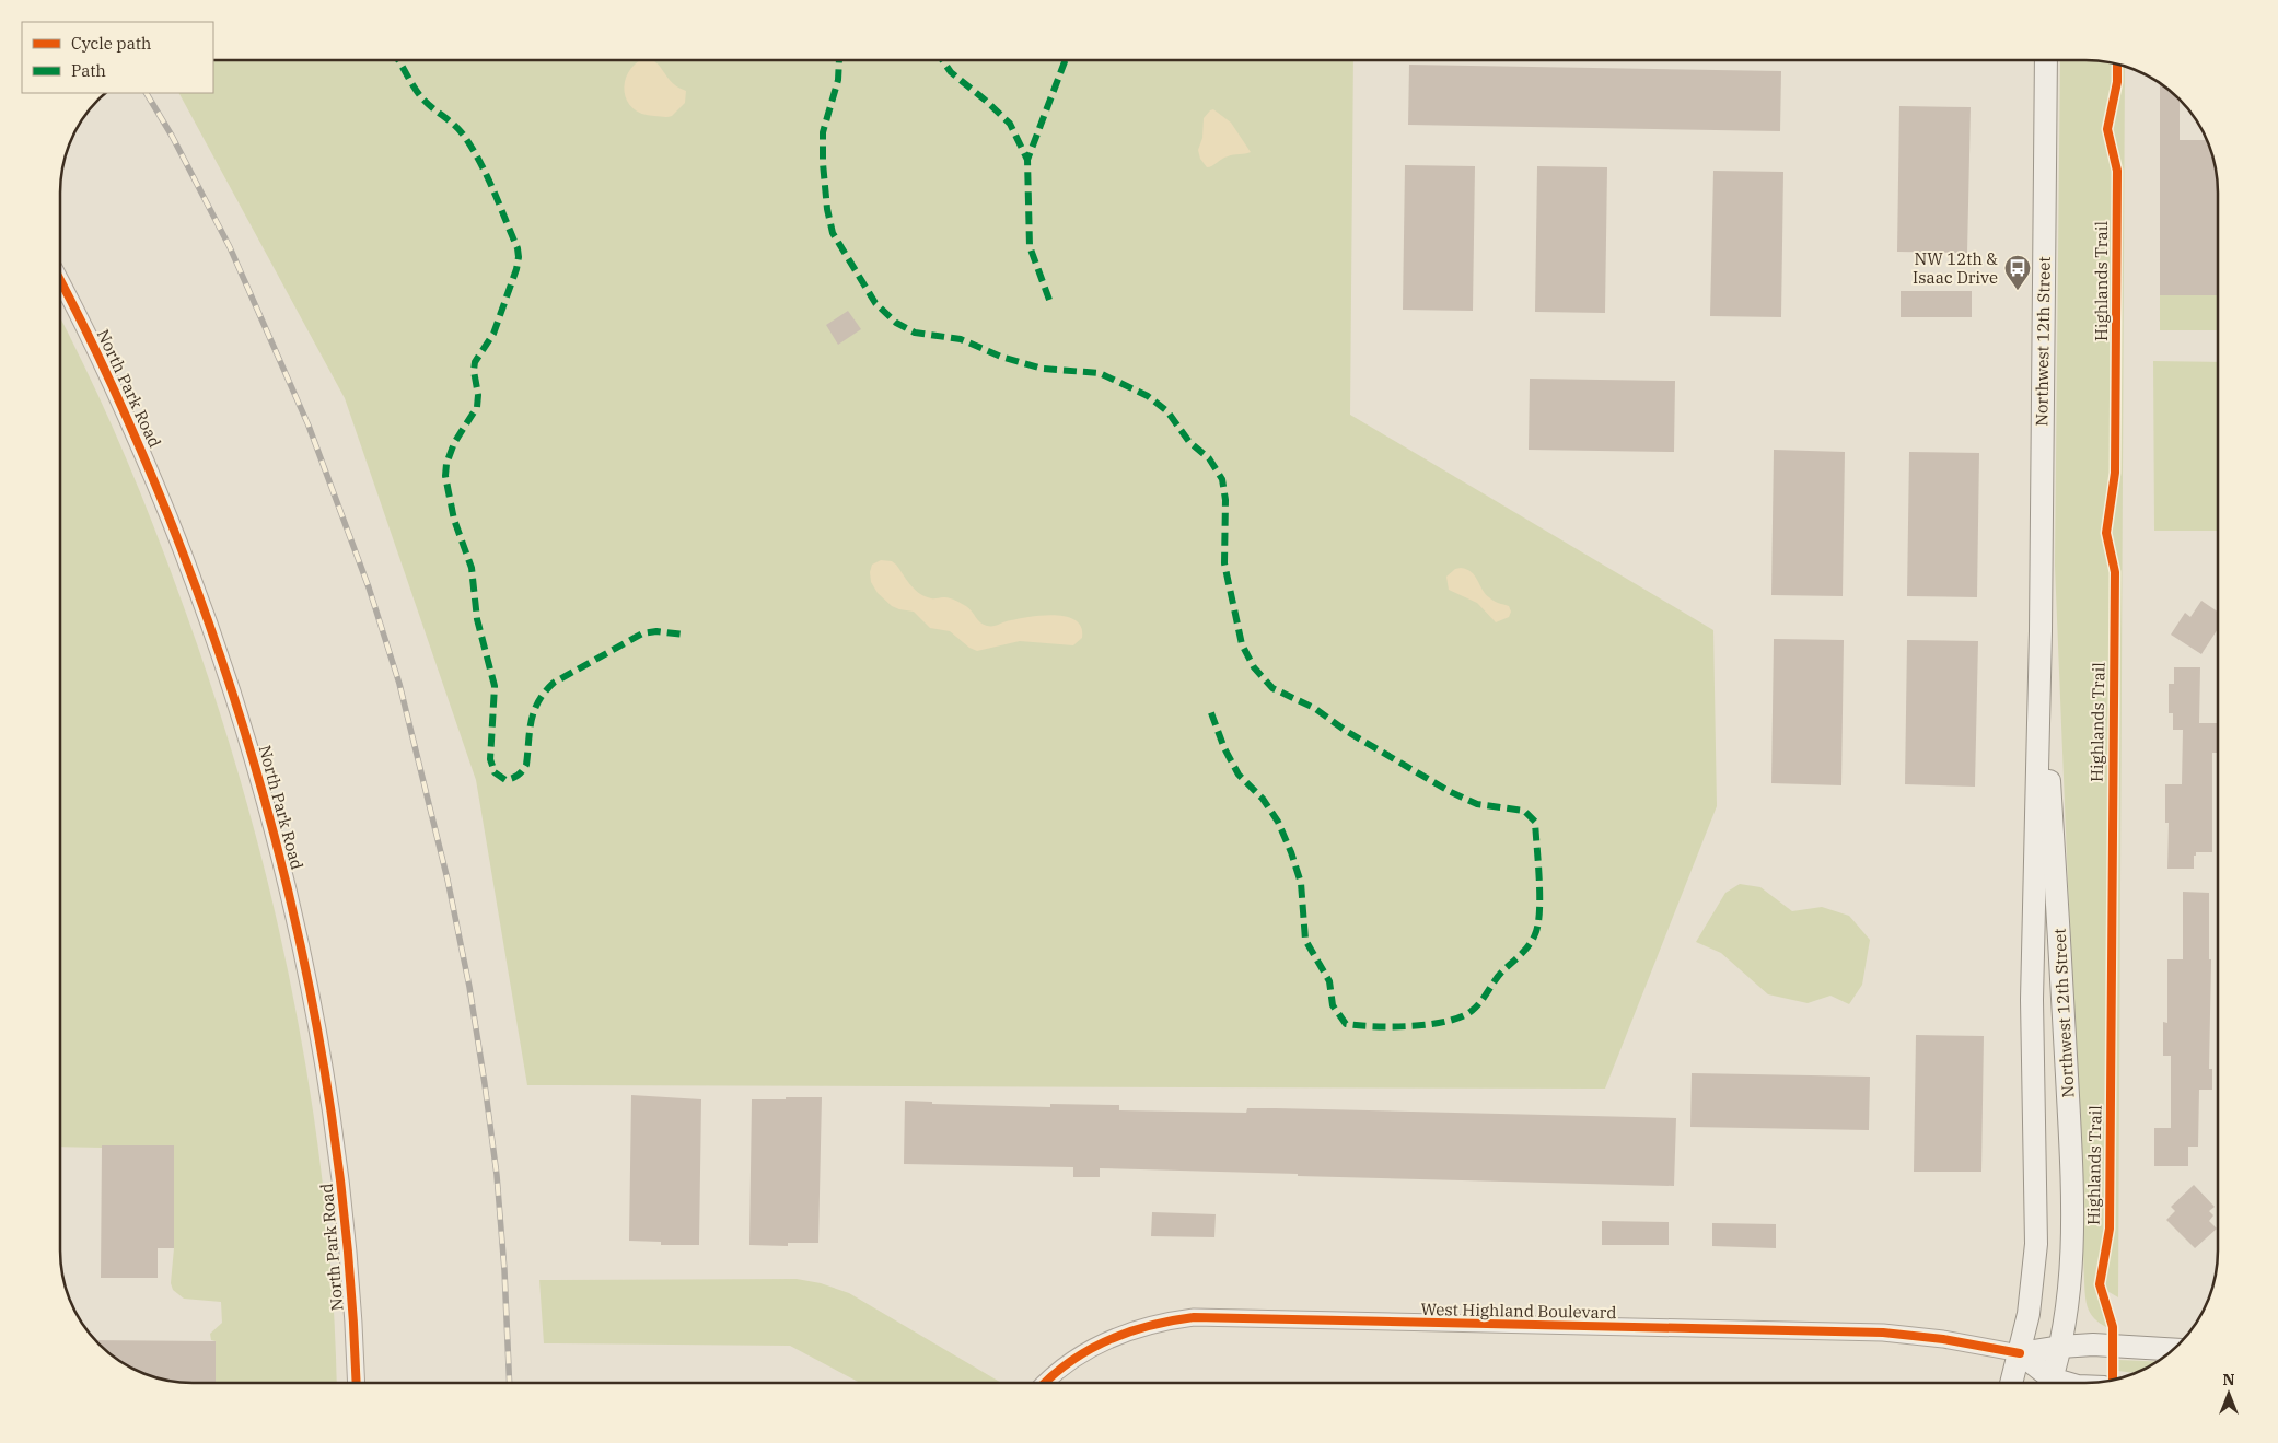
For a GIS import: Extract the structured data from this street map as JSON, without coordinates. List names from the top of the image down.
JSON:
{
  "streets": {
    "main road": ["Northwest 12th Street", "West Highland Boulevard"],
    "street": ["North Park Road"],
    "cycle path": ["Highlands Trail"]
  },
  "crossings": [
    ["Northwest 12th Street", "West Highland Boulevard"]
  ],
  "places": {
    "bus stop": ["NW 12th & Isaac Drive"]
  },
  "legend": ["Cycle path", "Path"],
  "north": "top"
}
